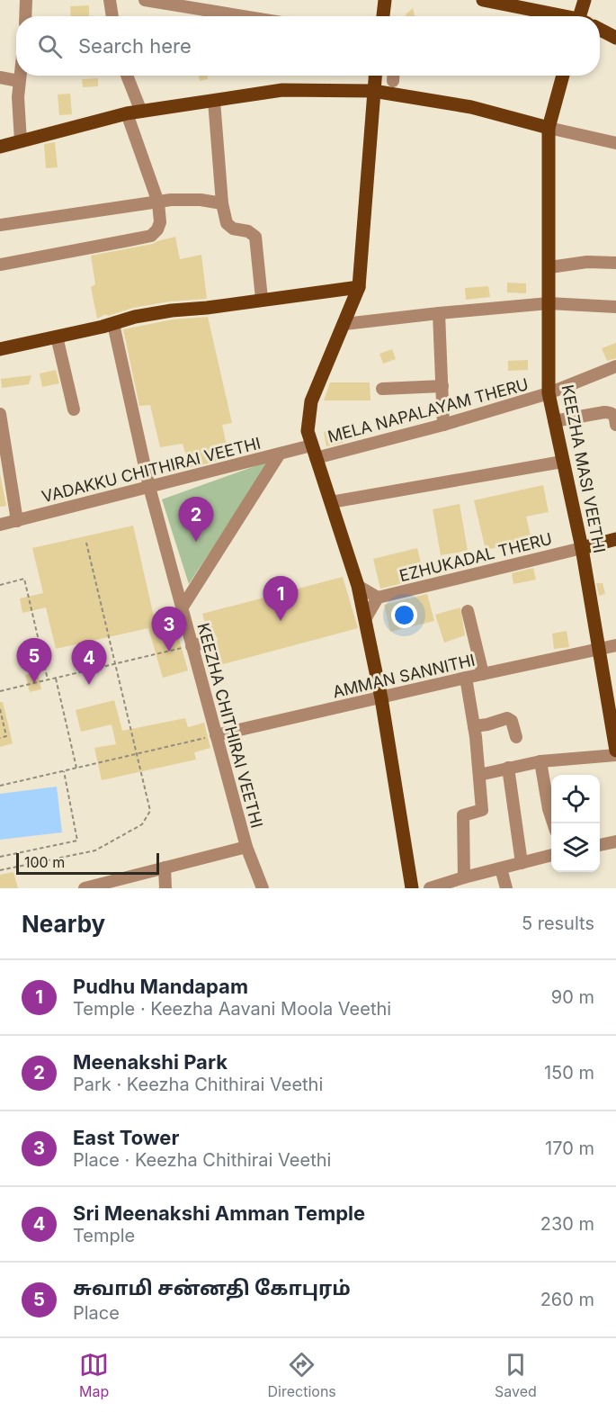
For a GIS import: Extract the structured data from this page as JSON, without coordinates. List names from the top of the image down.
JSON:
{
  "streets": {
    "main road": ["KEEZHA MASI VEETHI"],
    "street": [
      "MELA NAPALAYAM THERU",
      "VADAKKU CHITHIRAI VEETHI",
      "EZHUKADAL THERU",
      "AMMAN SANNITHI",
      "KEEZHA CHITHIRAI VEETHI"
    ]
  },
  "crossings": [
    ["MELA NAPALAYAM THERU", "KEEZHA MASI VEETHI"],
    ["MELA NAPALAYAM THERU", "VADAKKU CHITHIRAI VEETHI"],
    ["KEEZHA MASI VEETHI", "EZHUKADAL THERU"],
    ["KEEZHA MASI VEETHI", "AMMAN SANNITHI"],
    ["VADAKKU CHITHIRAI VEETHI", "KEEZHA CHITHIRAI VEETHI"],
    ["AMMAN SANNITHI", "KEEZHA CHITHIRAI VEETHI"]
  ],
  "scale_bar": "100 m",
  "page": {
    "search": "Search here",
    "pins": [
      "2",
      "1",
      "3",
      "5",
      "4"
    ],
    "scale": "100 m",
    "heading": ["Nearby", "5 results"],
    "list": [
      {
        "mark": "1",
        "name": "Pudhu Mandapam",
        "note": "Temple · Keezha Aavani Moola Veethi",
        "value": "90 m"
      },
      {
        "mark": "2",
        "name": "Meenakshi Park",
        "note": "Park · Keezha Chithirai Veethi",
        "value": "150 m"
      },
      {
        "mark": "3",
        "name": "East Tower",
        "note": "Place · Keezha Chithirai Veethi",
        "value": "170 m"
      },
      {
        "mark": "4",
        "name": "Sri Meenakshi Amman Temple",
        "note": "Temple",
        "value": "230 m"
      },
      {
        "mark": "5",
        "name": "சுவாமி சன்னதி கோபுரம்",
        "note": "Place",
        "value": "260 m"
      }
    ],
    "nav": ["Map", "Directions", "Saved"]
  }
}
